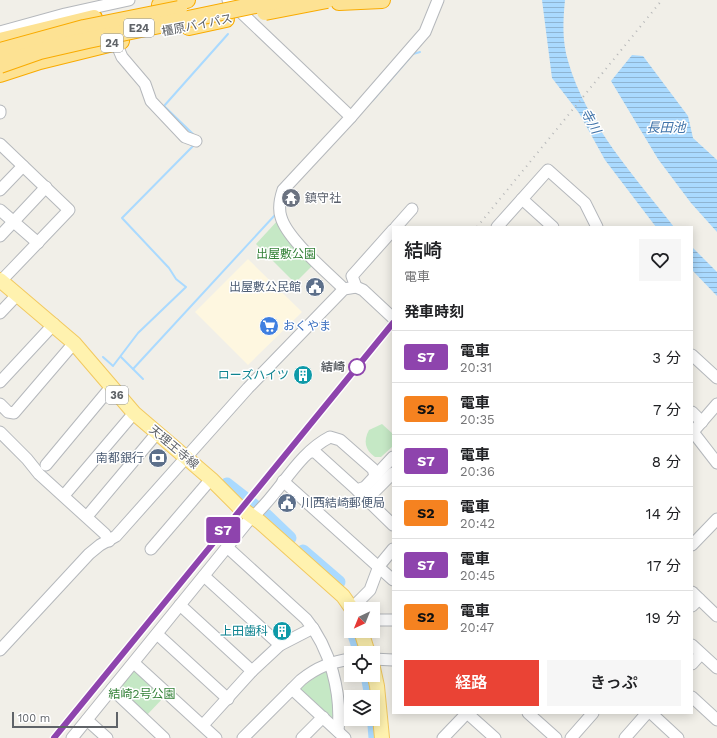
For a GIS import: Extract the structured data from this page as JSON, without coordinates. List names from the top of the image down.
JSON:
{
  "streets": {
    "highway": ["橿原バイパス", "E24", "24"],
    "main road": ["36", "天理王寺線"]
  },
  "water": ["寺川", "長田池"],
  "parks": ["出屋敷公園", "結崎2号公園"],
  "places": {
    "temple": ["鎮守社"],
    "public building": ["出屋敷公民館", "川西結崎郵便局"],
    "supermarket": ["おくやま"],
    "other": ["結崎"],
    "building": ["ローズハイツ", "上田歯科"],
    "bank": ["南都銀行"]
  },
  "scale_bar": "100 m",
  "north": "bottom left",
  "page": {
    "on_map": "S7",
    "heading": [
      ["結崎", "電車"],
      "発車時刻"
    ],
    "list": [
      {
        "mark": "S7",
        "name": "電車",
        "note": "20:31",
        "value": "3 分"
      },
      {
        "mark": "S2",
        "name": "電車",
        "note": "20:35",
        "value": "7 分"
      },
      {
        "mark": "S7",
        "name": "電車",
        "note": "20:36",
        "value": "8 分"
      },
      {
        "mark": "S2",
        "name": "電車",
        "note": "20:42",
        "value": "14 分"
      },
      {
        "mark": "S7",
        "name": "電車",
        "note": "20:45",
        "value": "17 分"
      },
      {
        "mark": "S2",
        "name": "電車",
        "note": "20:47",
        "value": "19 分"
      }
    ],
    "buttons": ["経路", "きっぷ"],
    "scale": "100 m"
  }
}
